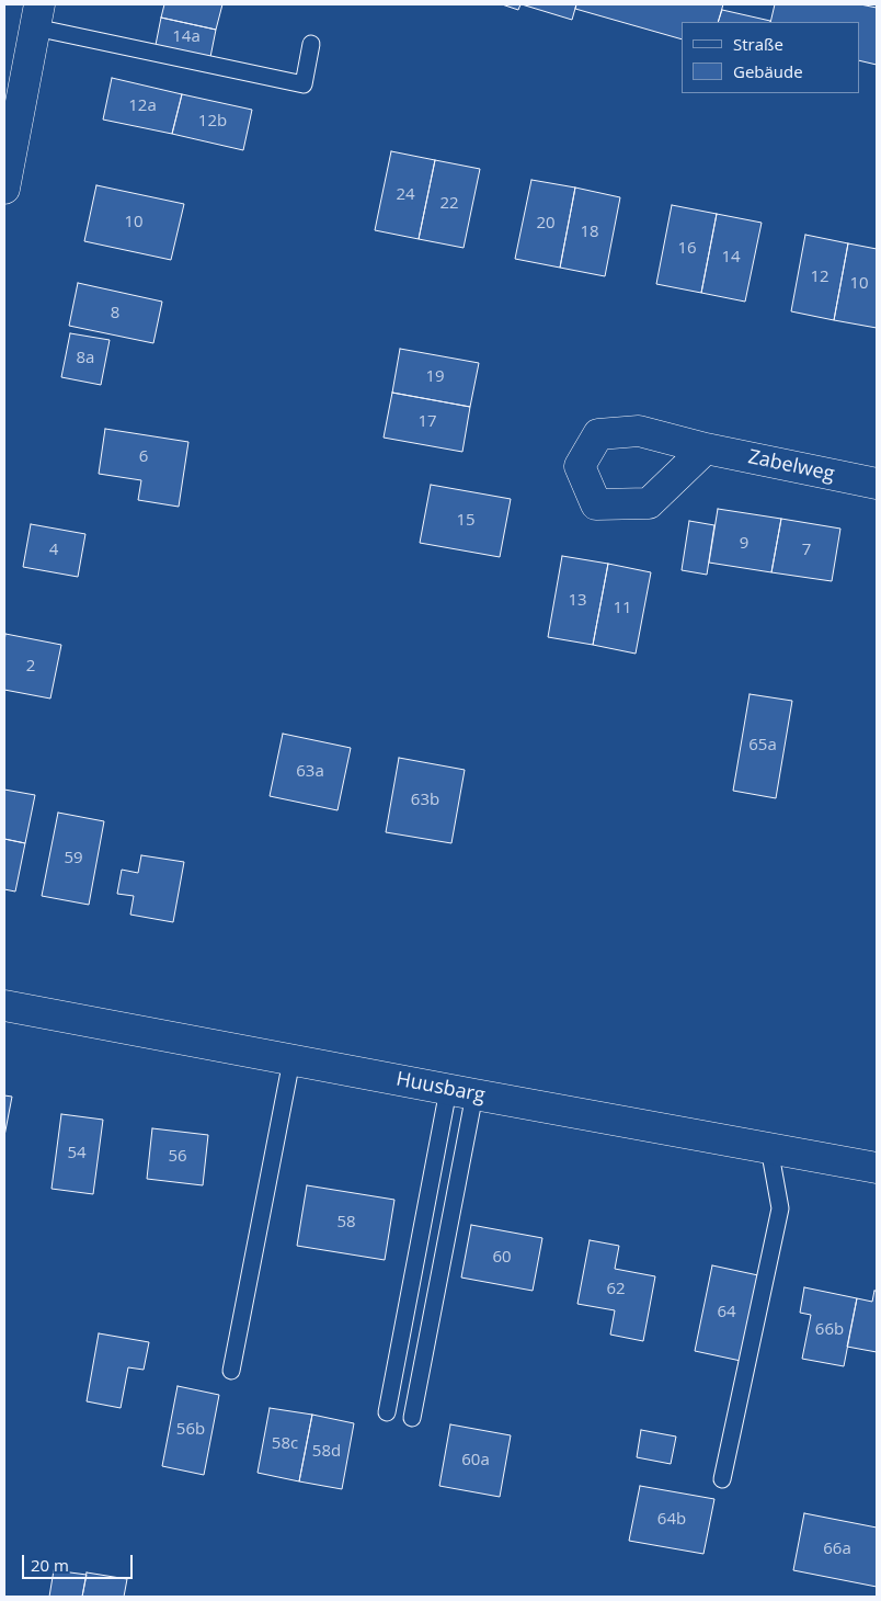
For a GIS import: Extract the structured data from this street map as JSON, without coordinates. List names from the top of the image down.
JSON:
{
  "streets": {
    "street": ["Zabelweg", "Huusbarg"]
  },
  "house_numbers": [
    "14a",
    "12a",
    "12b",
    "24",
    "22",
    "10",
    "20",
    "18",
    "16",
    "14",
    "12",
    "10",
    "8",
    "8a",
    "19",
    "17",
    "6",
    "15",
    "9",
    "4",
    "7",
    "13",
    "11",
    "2",
    "65a",
    "63a",
    "63b",
    "59",
    "54",
    "56",
    "58",
    "60",
    "62",
    "64",
    "66b",
    "56b",
    "58c",
    "58d",
    "60a",
    "64b",
    "66a"
  ],
  "legend": ["Straße", "Gebäude"],
  "scale_bar": "20 m"
}
